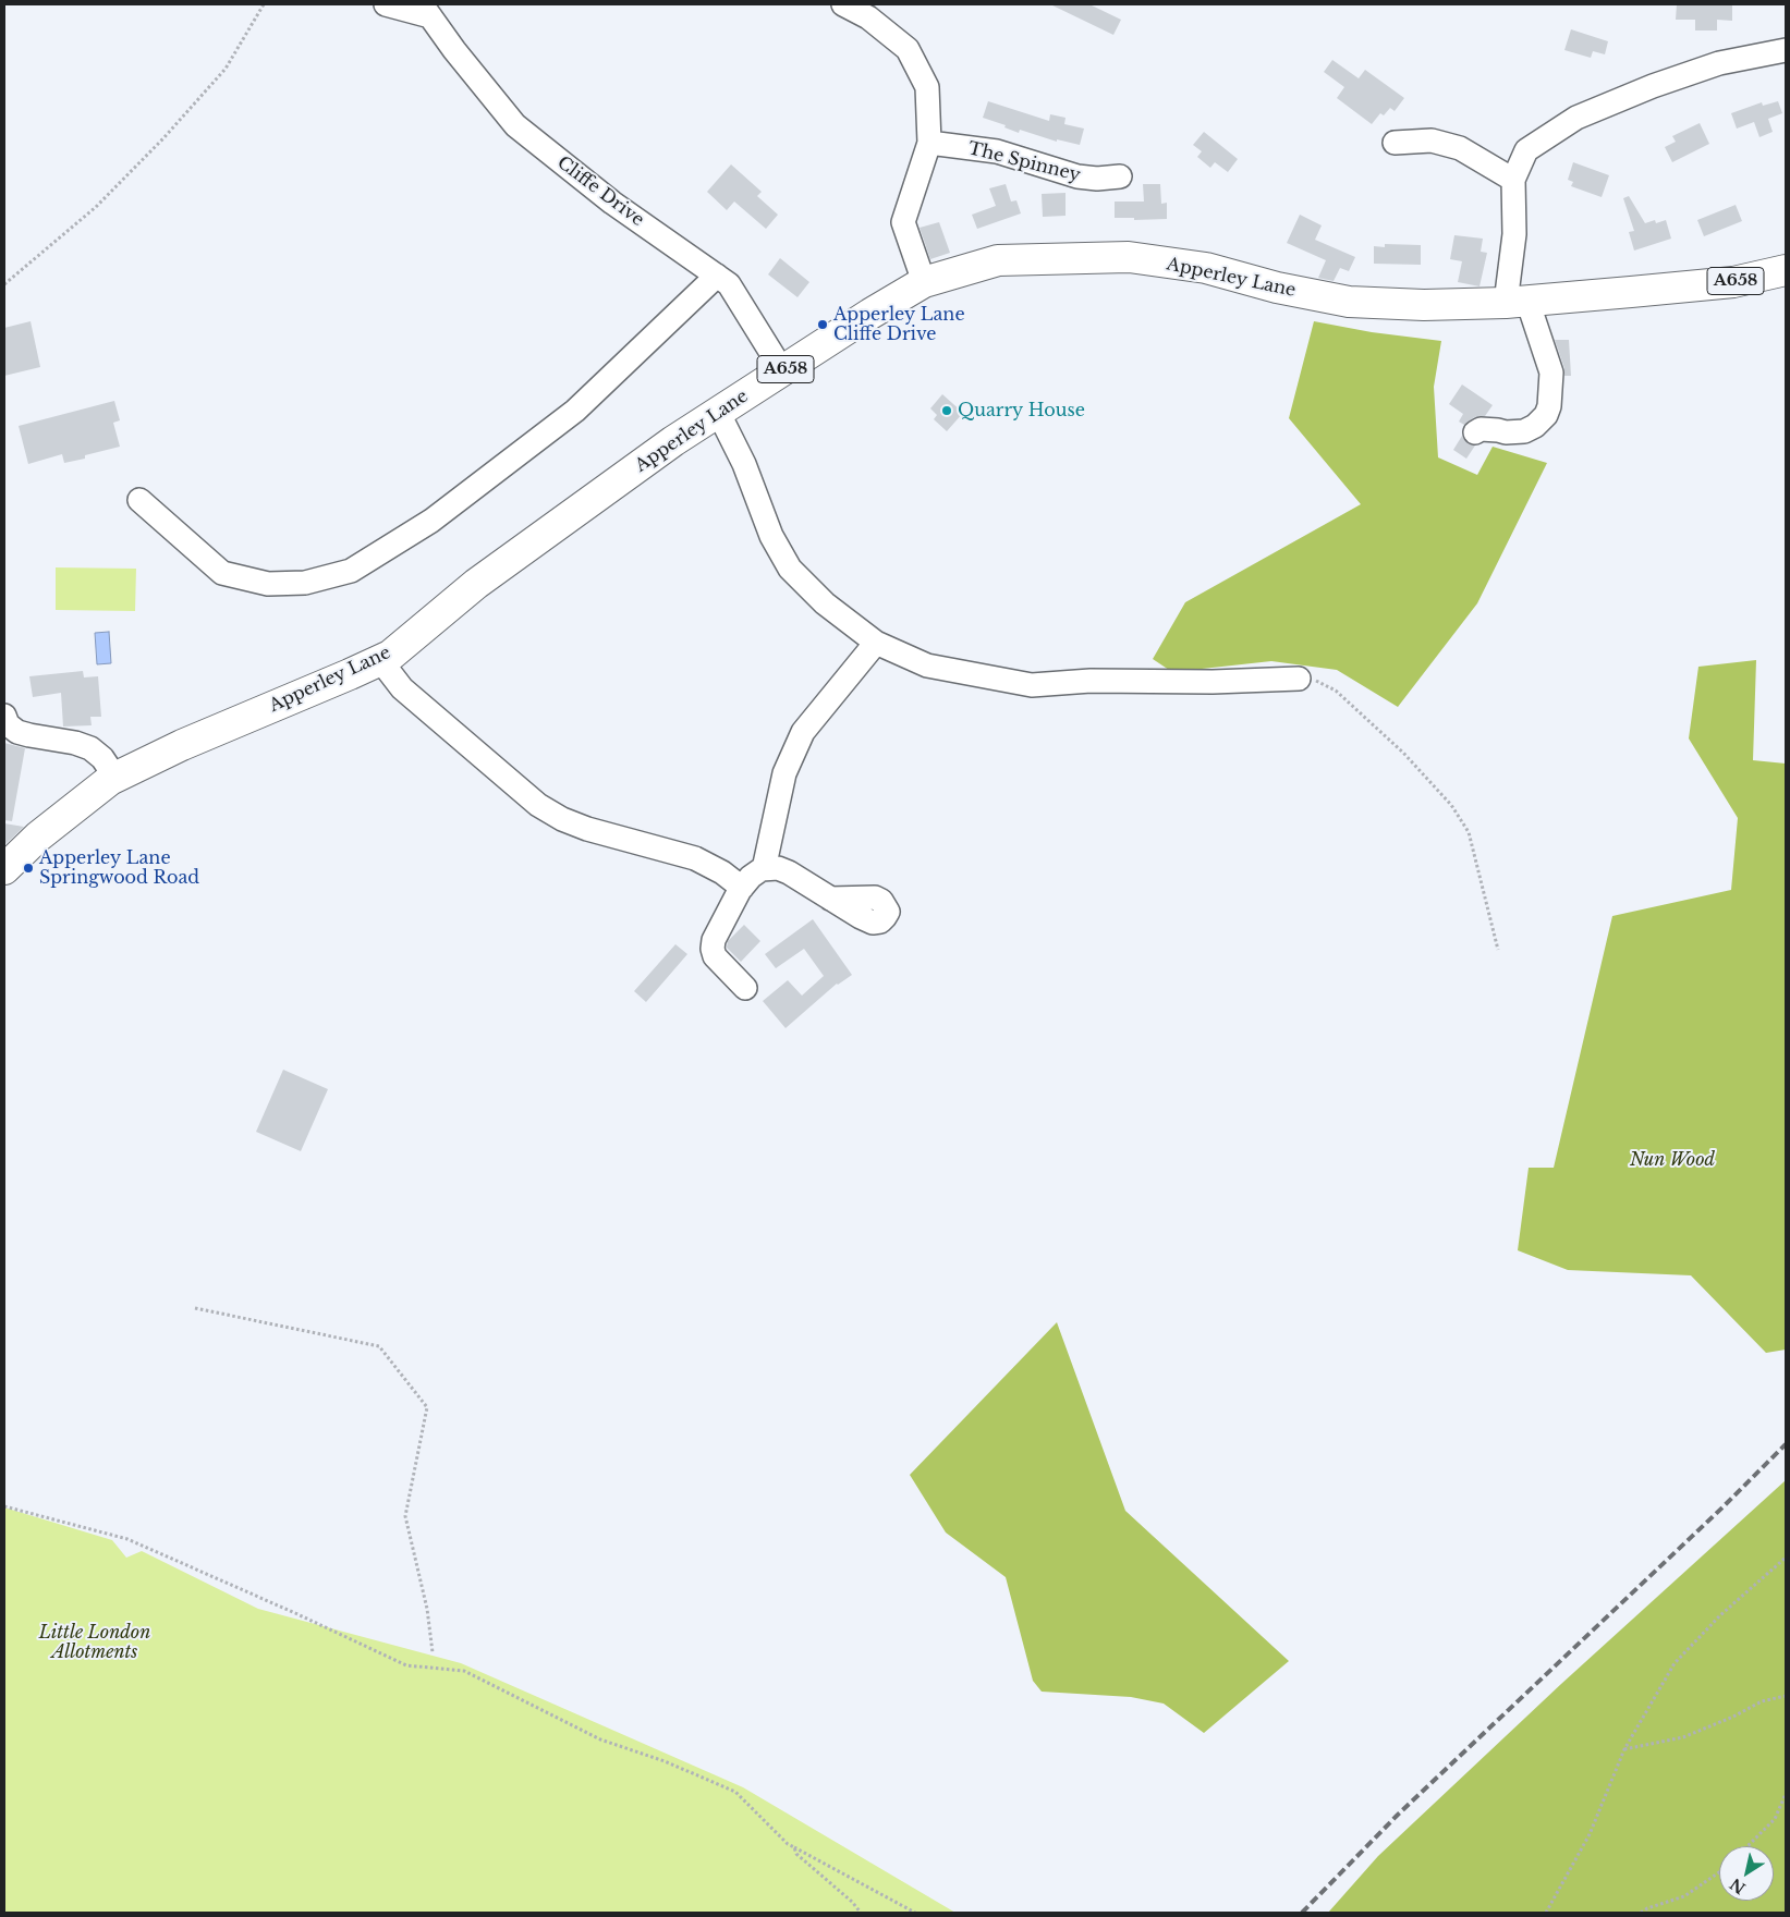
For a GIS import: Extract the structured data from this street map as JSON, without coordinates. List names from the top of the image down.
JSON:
{
  "streets": {
    "highway": ["Apperley Lane", "A658"],
    "street": ["The Spinney", "Cliffe Drive"]
  },
  "crossings": [
    ["Cliffe Drive", "Apperley Lane"]
  ],
  "parks": ["Nun Wood", "Little London Allotments"],
  "places": ["Apperley Lane Cliffe Drive", "Quarry House", "Apperley Lane Springwood Road"],
  "north": "bottom left"
}
